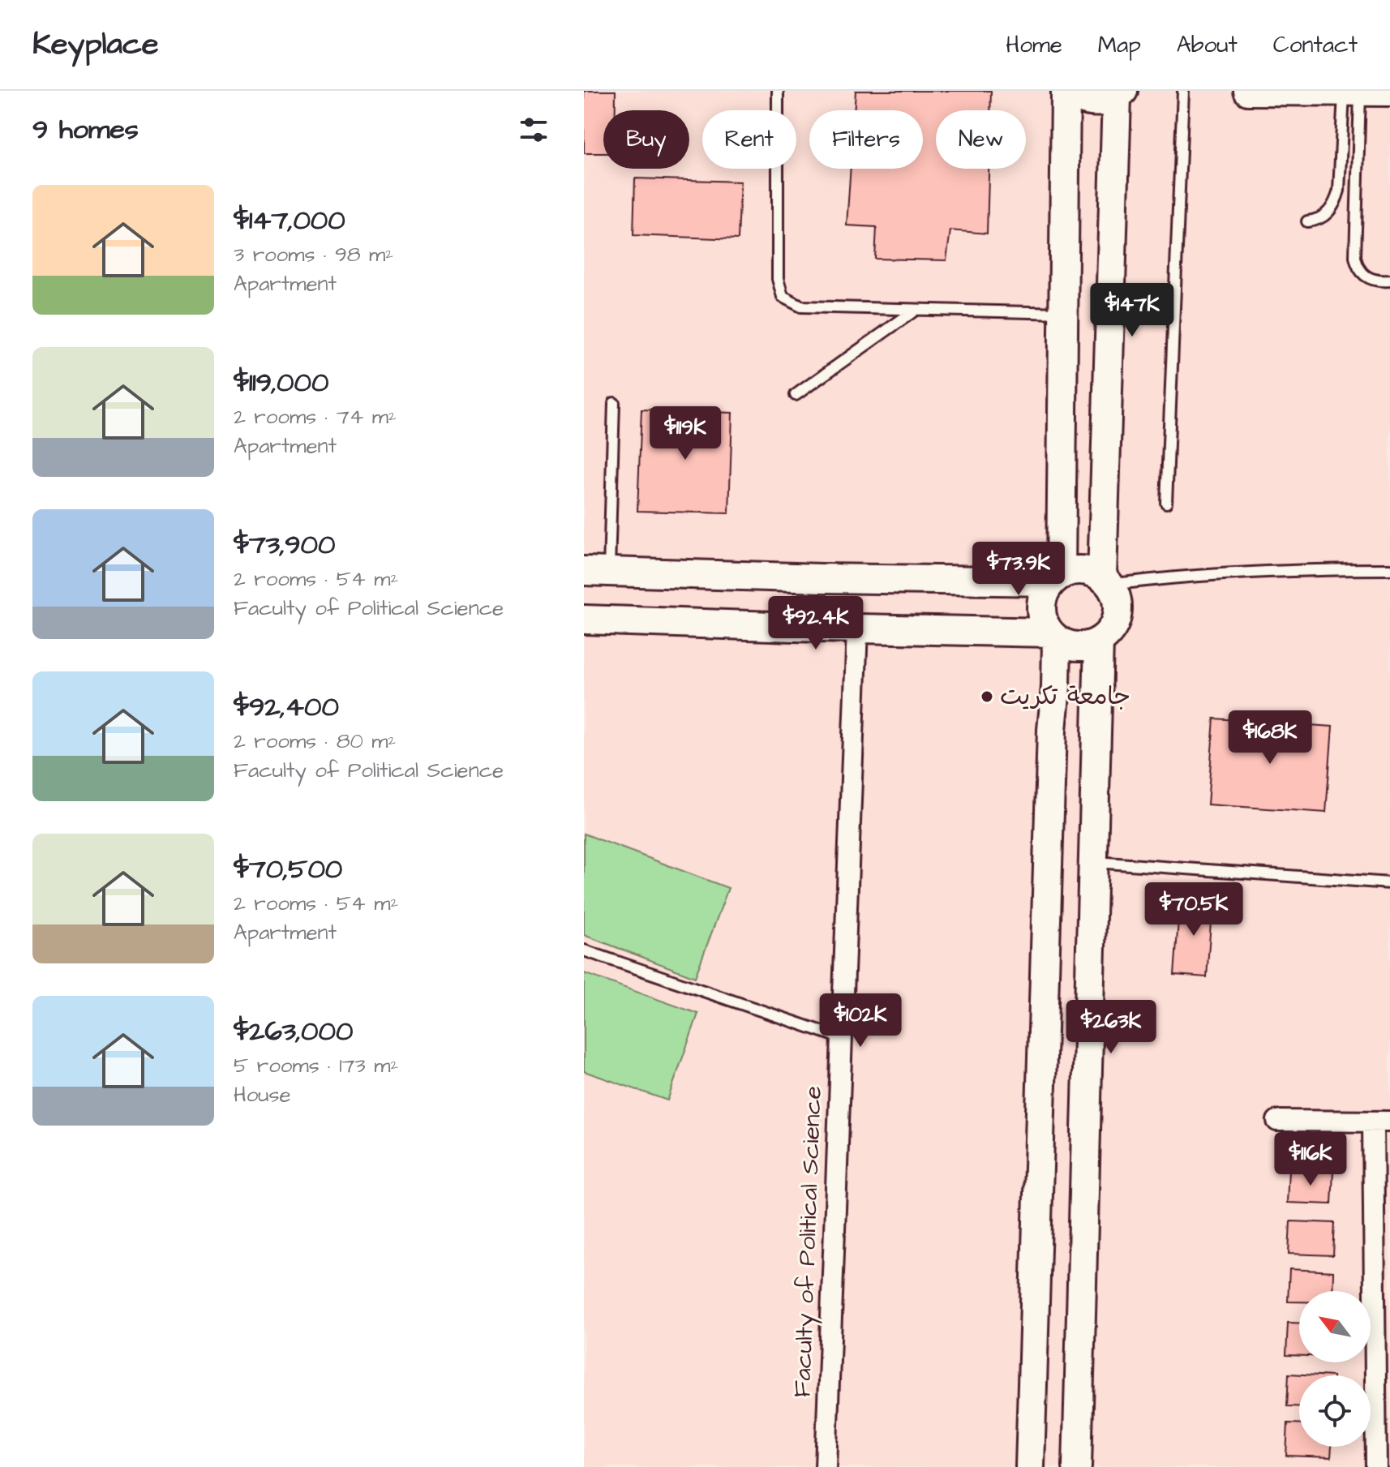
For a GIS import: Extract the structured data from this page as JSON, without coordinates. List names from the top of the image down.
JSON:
{
  "streets": {
    "street": ["Faculty of Political Science"]
  },
  "places": ["جامعة تكريت"],
  "north": "top left",
  "page": {
    "header": "Keyplace",
    "nav": [
      "Home",
      "Map",
      "About",
      "Contact"
    ],
    "heading": "9 homes",
    "chip": [
      "Buy",
      "Rent",
      "Filters",
      "New"
    ],
    "list": [
      {
        "name": "$147,000",
        "note": "3 rooms · 98 m² · Apartment"
      },
      {
        "name": "$119,000",
        "note": "2 rooms · 74 m² · Apartment"
      },
      {
        "name": "$73,900",
        "note": "2 rooms · 54 m² · Faculty of Political Science"
      },
      {
        "name": "$92,400",
        "note": "2 rooms · 80 m² · Faculty of Political Science"
      },
      {
        "name": "$70,500",
        "note": "2 rooms · 54 m² · Apartment"
      },
      {
        "name": "$263,000",
        "note": "5 rooms · 173 m² · House"
      }
    ],
    "price": [
      "$147K",
      "$119K",
      "$73.9K",
      "$92.4K",
      "$168K",
      "$70.5K",
      "$102K",
      "$263K",
      "$116K"
    ]
  }
}
